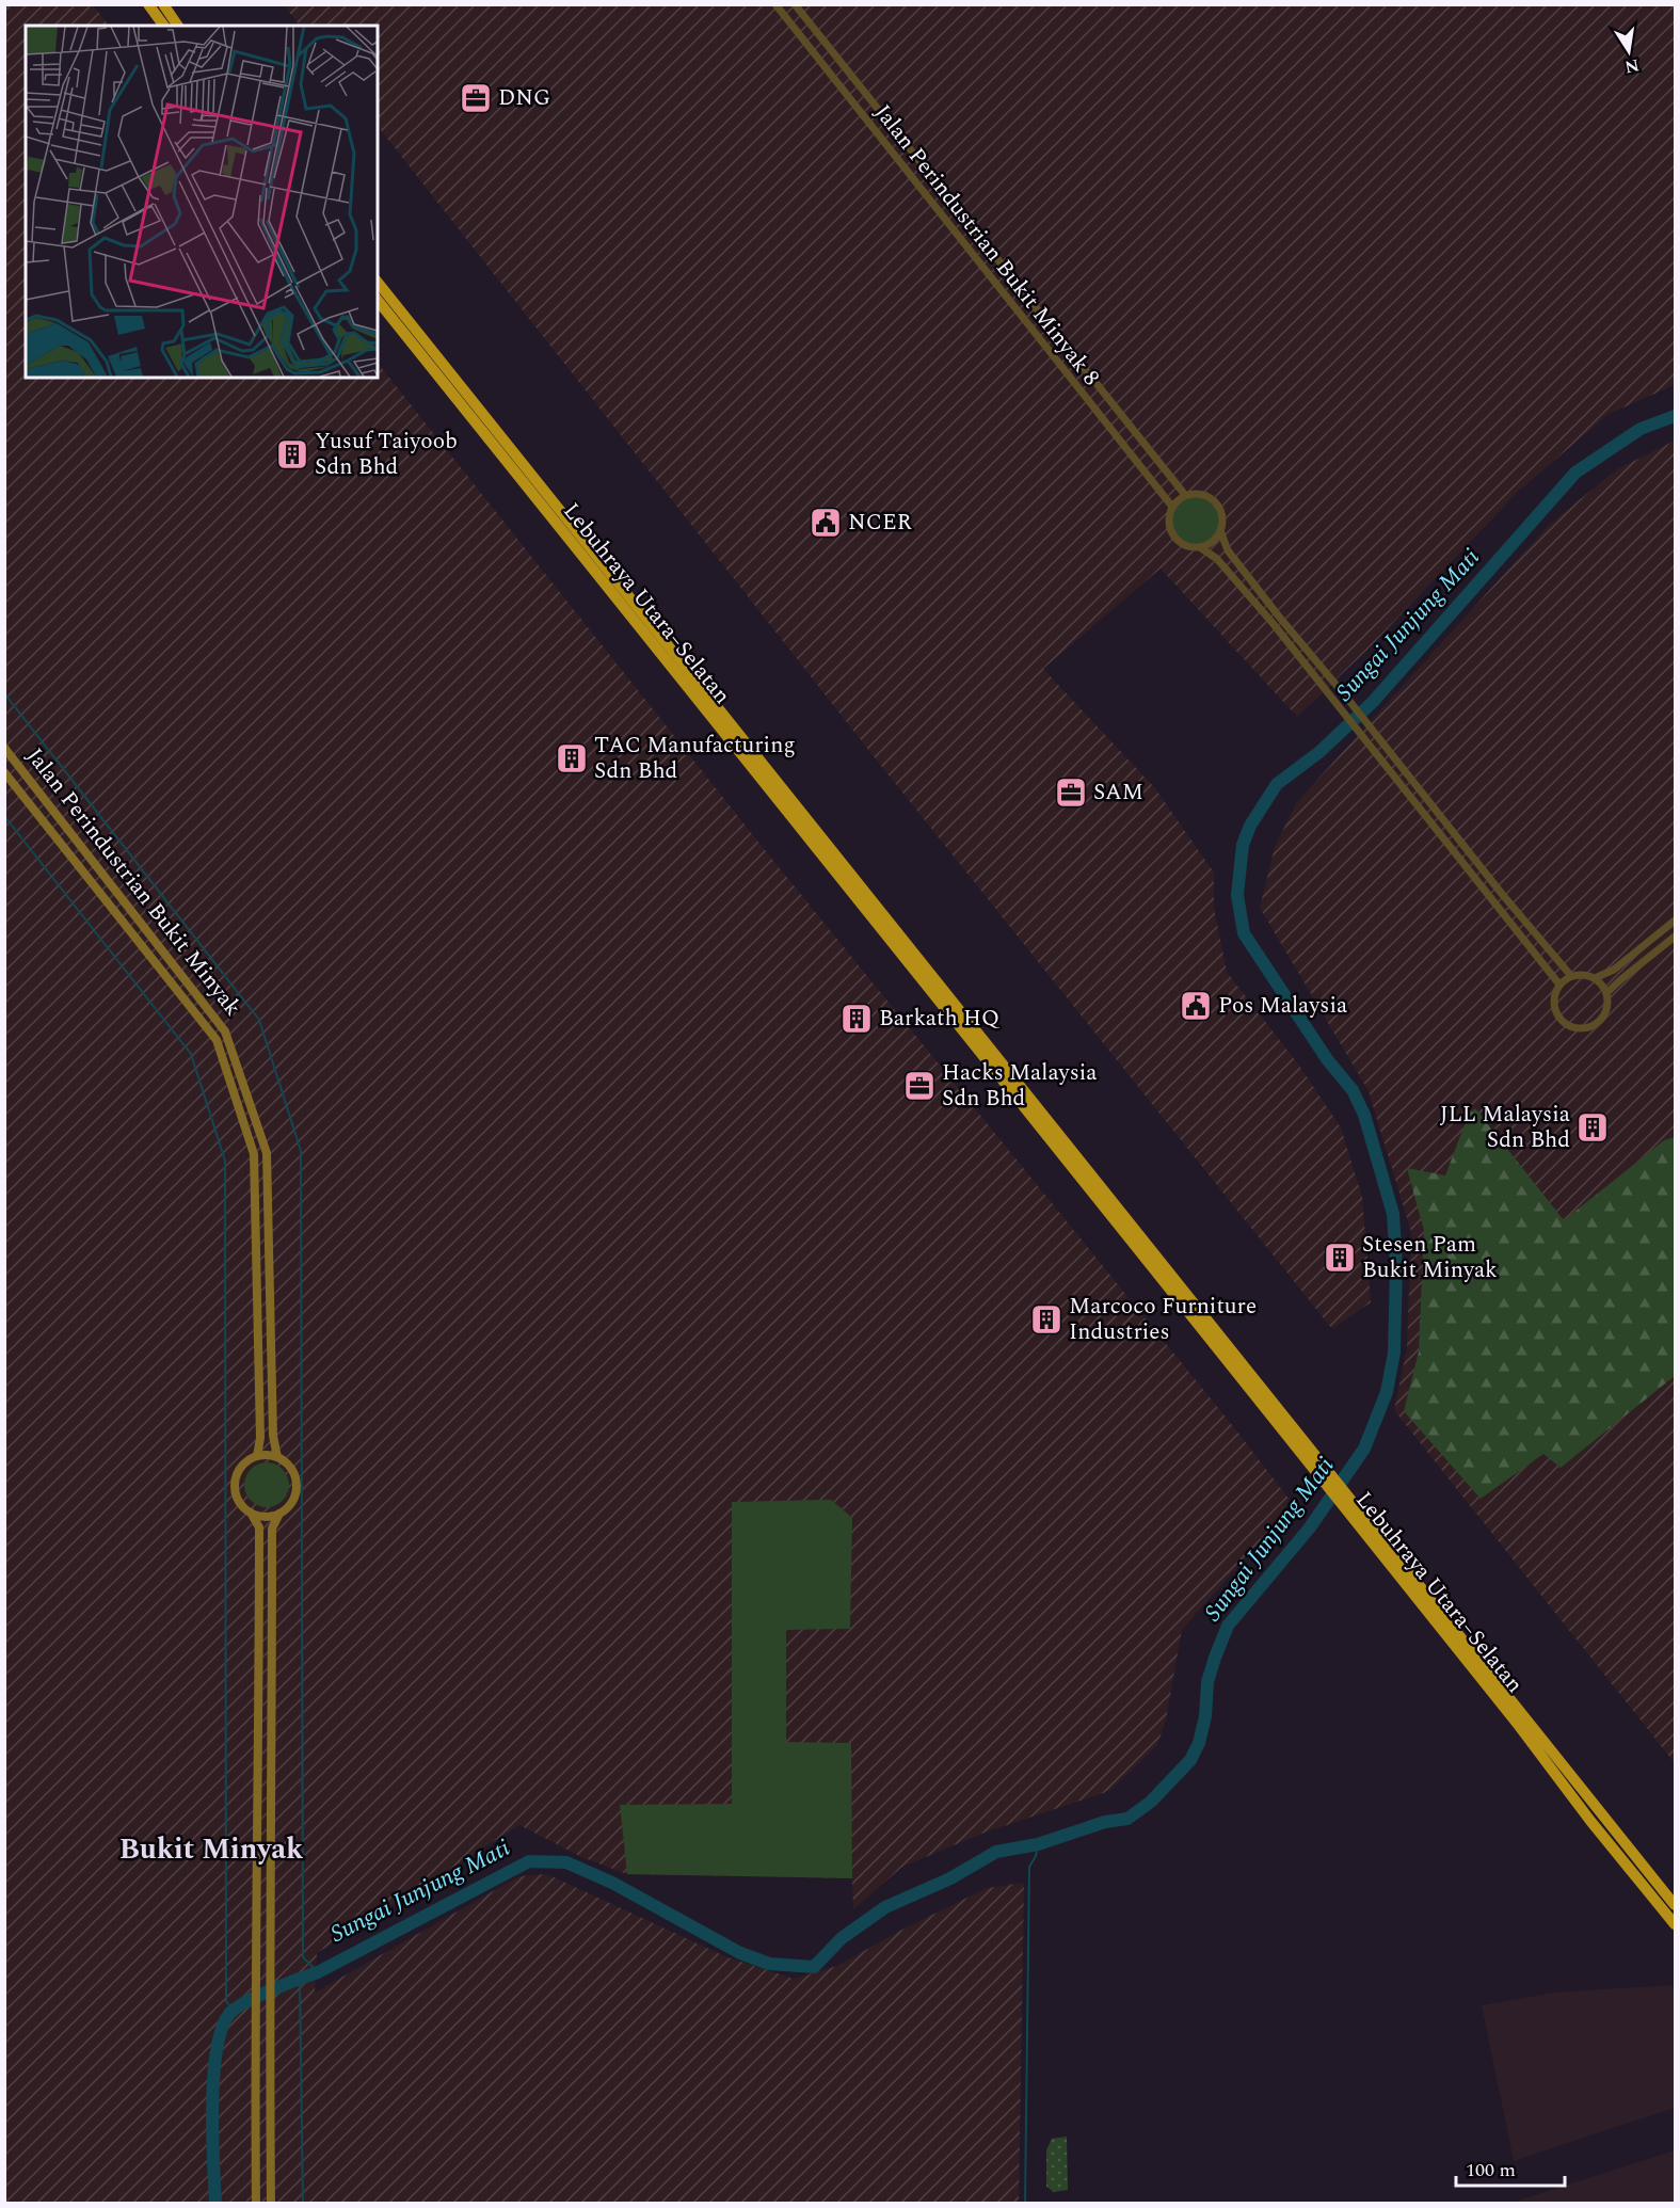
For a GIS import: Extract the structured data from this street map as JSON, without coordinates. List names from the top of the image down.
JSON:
{
  "streets": {
    "highway": ["Lebuhraya Utara–Selatan"],
    "main road": ["Jalan Perindustrian Bukit Minyak"],
    "street": ["Jalan Perindustrian Bukit Minyak 8"]
  },
  "districts": ["Bukit Minyak"],
  "water": ["Sungai Junjung Mati"],
  "places": {
    "office": ["DNG", "SAM", "Hacks Malaysia Sdn Bhd"],
    "building": [
      "Yusuf Taiyoob Sdn Bhd",
      "TAC Manufacturing Sdn Bhd",
      "Barkath HQ",
      "JLL Malaysia Sdn Bhd",
      "Stesen Pam Bukit Minyak",
      "Marcoco Furniture Industries"
    ],
    "public building": ["NCER", "Pos Malaysia"]
  },
  "scale_bar": "100 m",
  "north": "bottom"
}
